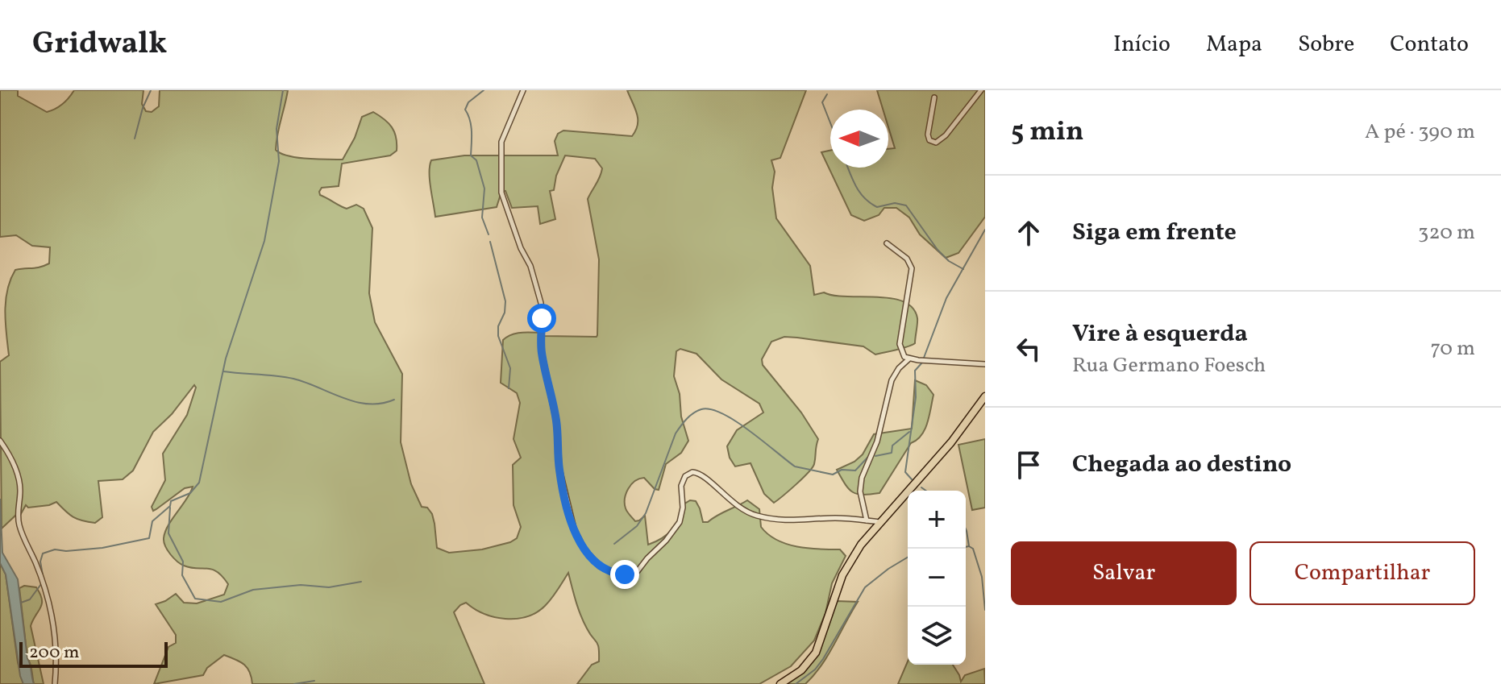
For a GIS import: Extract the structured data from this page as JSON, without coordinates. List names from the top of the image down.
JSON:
{
  "scale_bar": "200 m",
  "north": "left",
  "page": {
    "header": "Gridwalk",
    "nav": [
      "Início",
      "Mapa",
      "Sobre",
      "Contato"
    ],
    "heading": ["5 min", "A pé · 390 m"],
    "list": [
      ["Siga em frente", "320 m"],
      ["Vire à esquerda", "Rua Germano Foesch", "70 m"],
      "Chegada ao destino"
    ],
    "map_buttons": ["+", "−"],
    "buttons": ["Salvar", "Compartilhar"],
    "scale": "200 m"
  }
}
